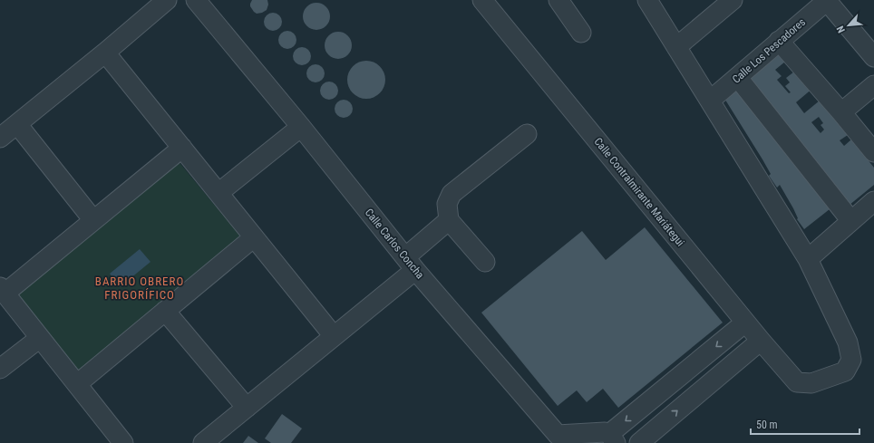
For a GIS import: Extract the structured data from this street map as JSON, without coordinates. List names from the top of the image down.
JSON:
{
  "streets": {
    "street": ["Calle Los Pescadores", "Calle Contralmirante Mariátegui", "Calle Carlos Concha"]
  },
  "districts": ["BARRIO OBRERO FRIGORÍFICO"],
  "scale_bar": "50 m",
  "north": "bottom left"
}
